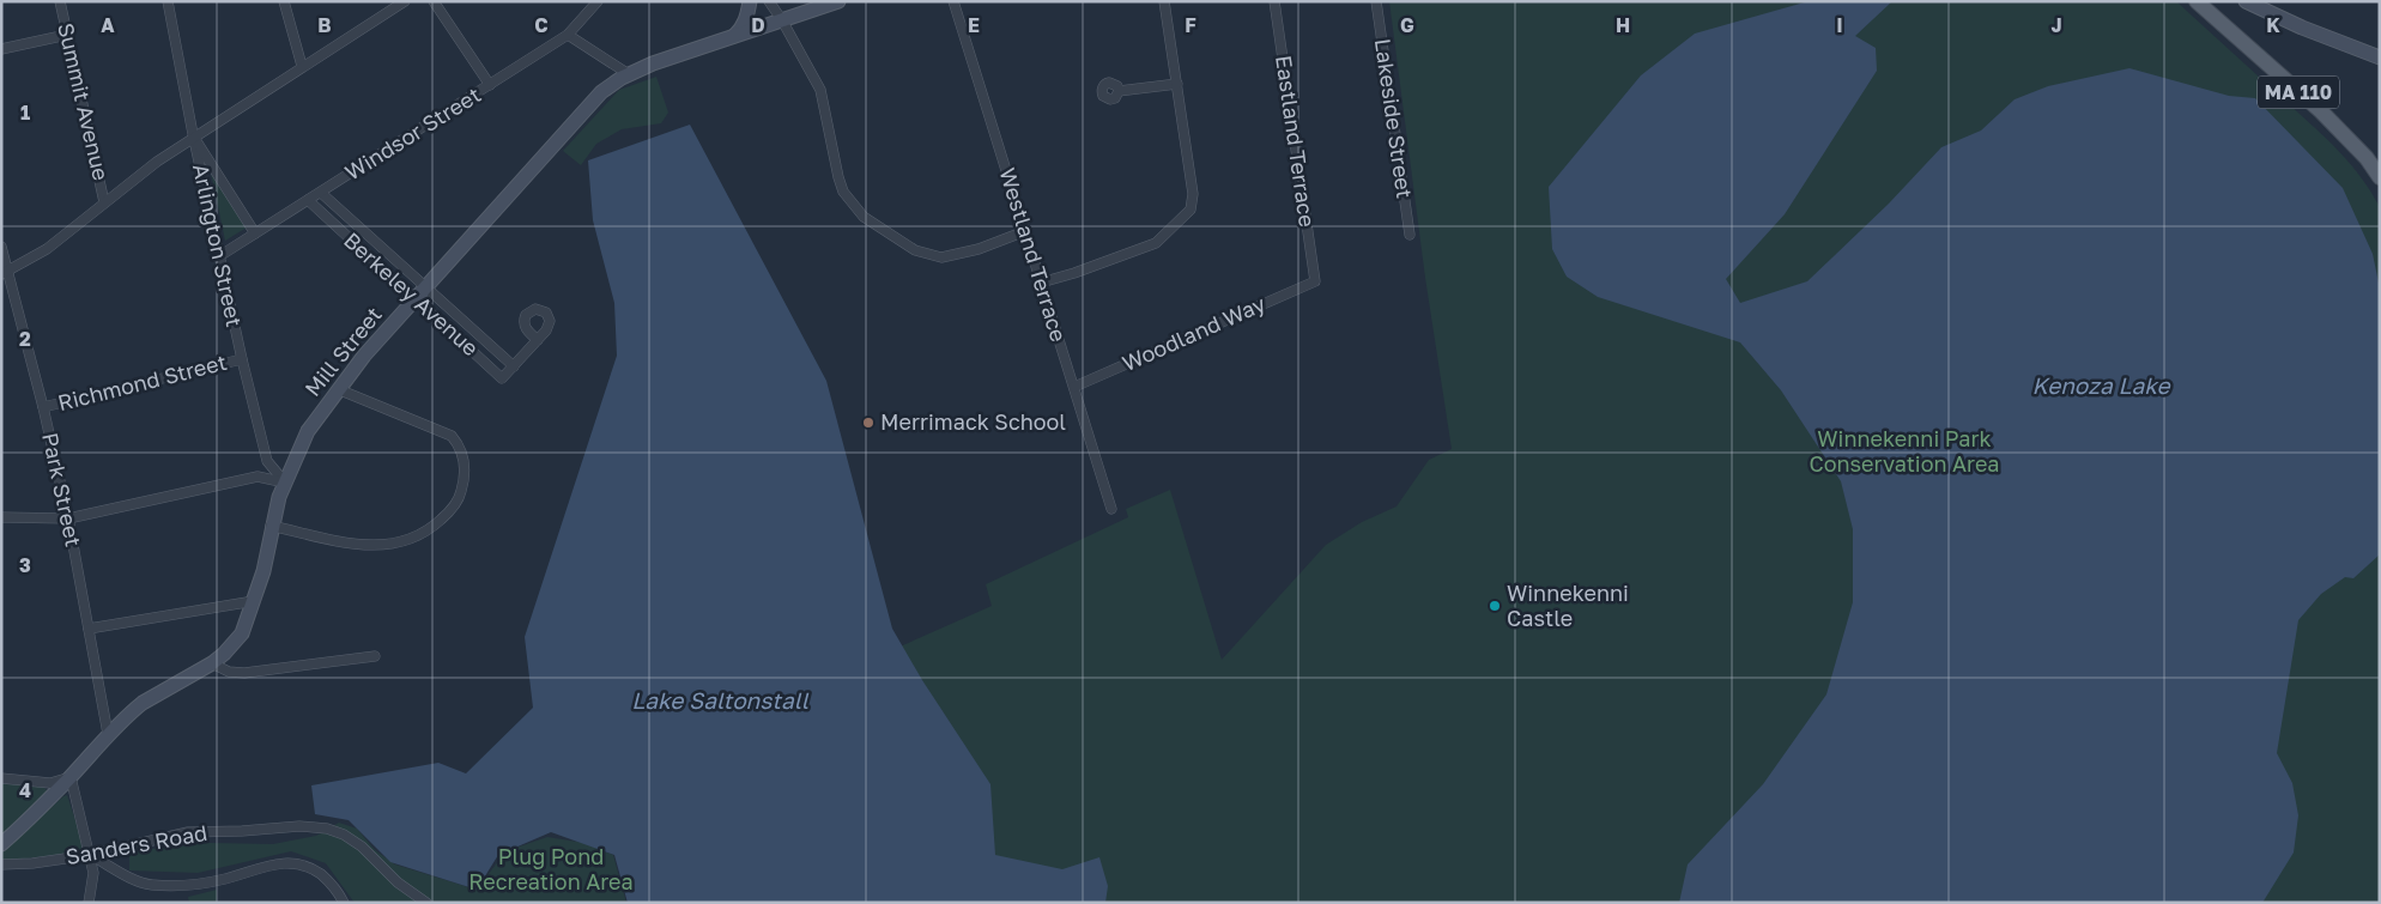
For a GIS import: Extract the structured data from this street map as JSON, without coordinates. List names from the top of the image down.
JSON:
{
  "streets": {
    "main road": ["MA 110", "Mill Street"],
    "street": [
      "Summit Avenue",
      "Lakeside Street",
      "Windsor Street",
      "Eastland Terrace",
      "Arlington Street",
      "Westland Terrace",
      "Berkeley Avenue",
      "Woodland Way",
      "Richmond Street",
      "Park Street",
      "Sanders Road"
    ]
  },
  "crossings": [
    ["Windsor Street", "Arlington Street"],
    ["Windsor Street", "Berkeley Avenue"],
    ["Eastland Terrace", "Woodland Way"],
    ["Arlington Street", "Mill Street"],
    ["Arlington Street", "Richmond Street"],
    ["Westland Terrace", "Woodland Way"],
    ["Berkeley Avenue", "Mill Street"],
    ["Mill Street", "Park Street"],
    ["Richmond Street", "Park Street"]
  ],
  "water": ["Kenoza Lake", "Lake Saltonstall"],
  "parks": ["Winnekenni Park Conservation Area", "Plug Pond Recreation Area"],
  "places": ["Merrimack School", "Winnekenni Castle"],
  "grid": {
    "columns": [
      "A",
      "B",
      "C",
      "D",
      "E",
      "F",
      "G",
      "H",
      "I",
      "J",
      "K"
    ],
    "rows": [
      "1",
      "2",
      "3",
      "4"
    ]
  }
}
